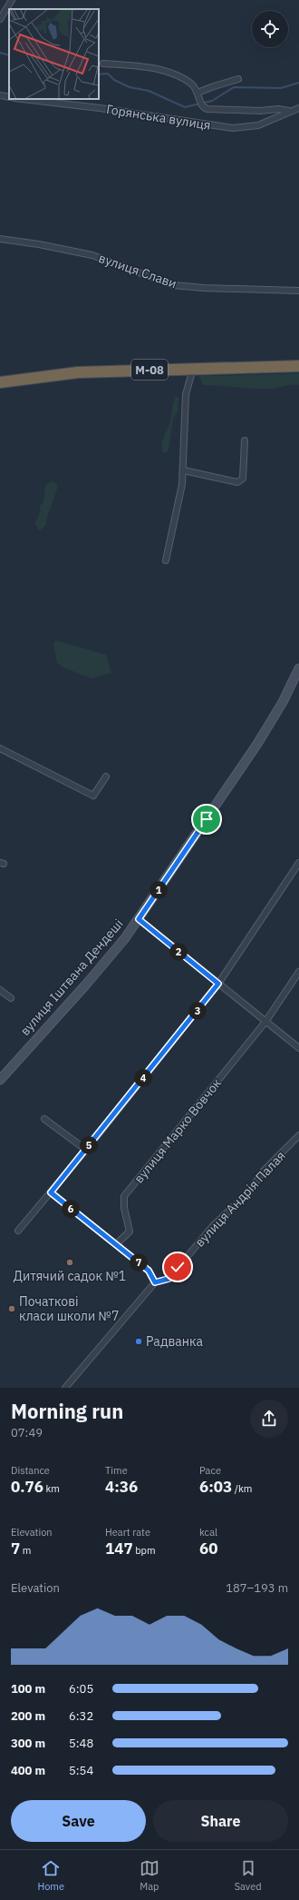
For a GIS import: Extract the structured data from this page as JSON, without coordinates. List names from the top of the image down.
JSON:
{
  "streets": {
    "highway": ["М-08"],
    "street": [
      "Горянська вулиця",
      "вулиця Слави",
      "вулиця Іштвана Дендеші",
      "вулиця Марко Вовчок",
      "вулиця Андрія Палая"
    ]
  },
  "places": ["Дитячий садок №1", "Початкові класи школи №7", "Радванка"],
  "page": {
    "pins": [
      "1",
      "2",
      "3",
      "4",
      "5",
      "6",
      "7"
    ],
    "heading": ["Morning run", "07:49"],
    "stats": [
      ["Distance", "0.76 km"],
      ["Time", "4:36"],
      ["Pace", "6:03 /km"],
      ["Elevation", "7 m"],
      ["Heart rate", "147 bpm"],
      ["kcal", "60"]
    ],
    "chart": ["Elevation", "187–193 m"],
    "list": [
      {
        "name": "100 m",
        "note": "6:05"
      },
      {
        "name": "200 m",
        "note": "6:32"
      },
      {
        "name": "300 m",
        "note": "5:48"
      },
      {
        "name": "400 m",
        "note": "5:54"
      }
    ],
    "buttons": ["Save", "Share"],
    "tabs": ["Home", "Map", "Saved"]
  }
}
